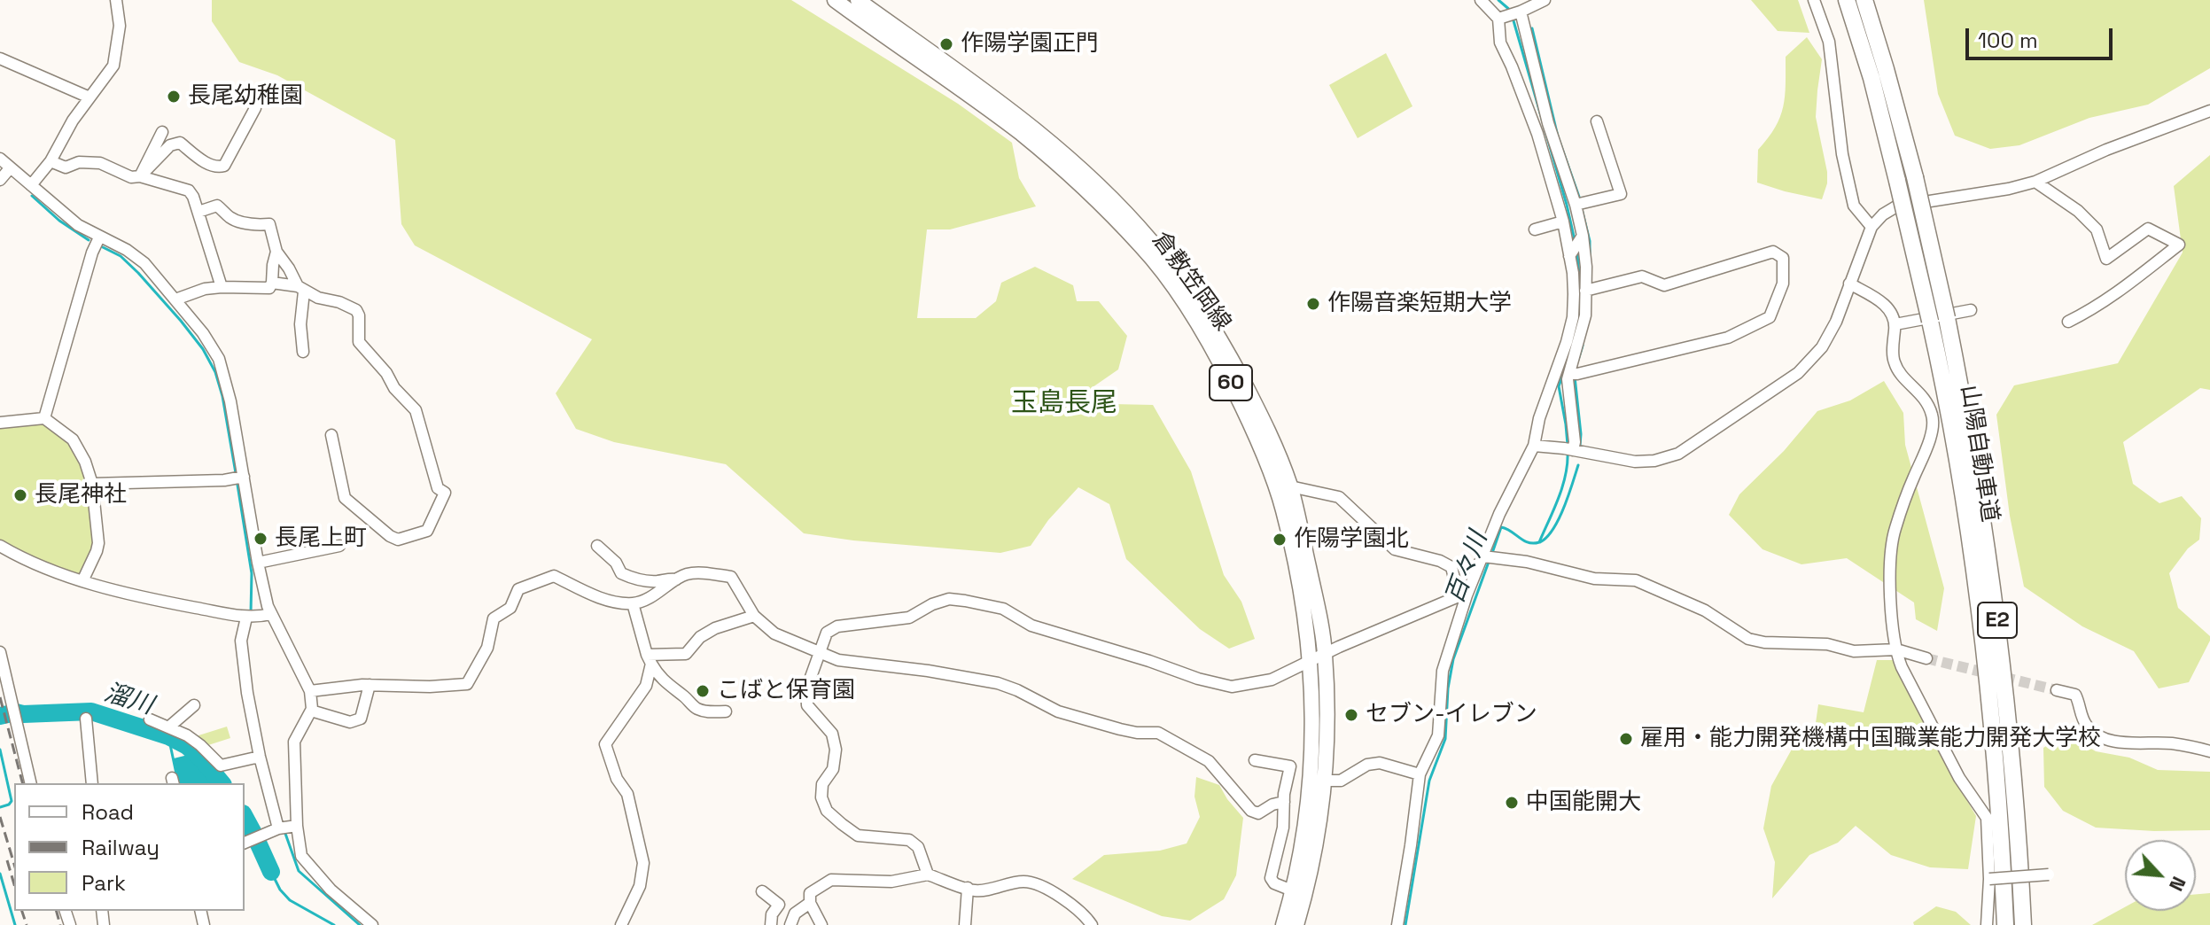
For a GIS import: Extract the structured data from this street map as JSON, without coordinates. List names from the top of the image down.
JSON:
{
  "streets": {
    "highway": ["山陽自動車道", "E2"],
    "main road": ["倉敷笠岡線", "60"]
  },
  "districts": ["玉島長尾"],
  "water": ["百々川", "溜川"],
  "places": [
    "作陽学園正門",
    "長尾幼稚園",
    "作陽音楽短期大学",
    "長尾神社",
    "長尾上町",
    "作陽学園北",
    "こばと保育園",
    "セブン-イレブン",
    "雇用・能力開発機構中国職業能力開発大学校",
    "中国能開大"
  ],
  "legend": ["Road", "Railway", "Park"],
  "scale_bar": "100 m",
  "north": "bottom right"
}
